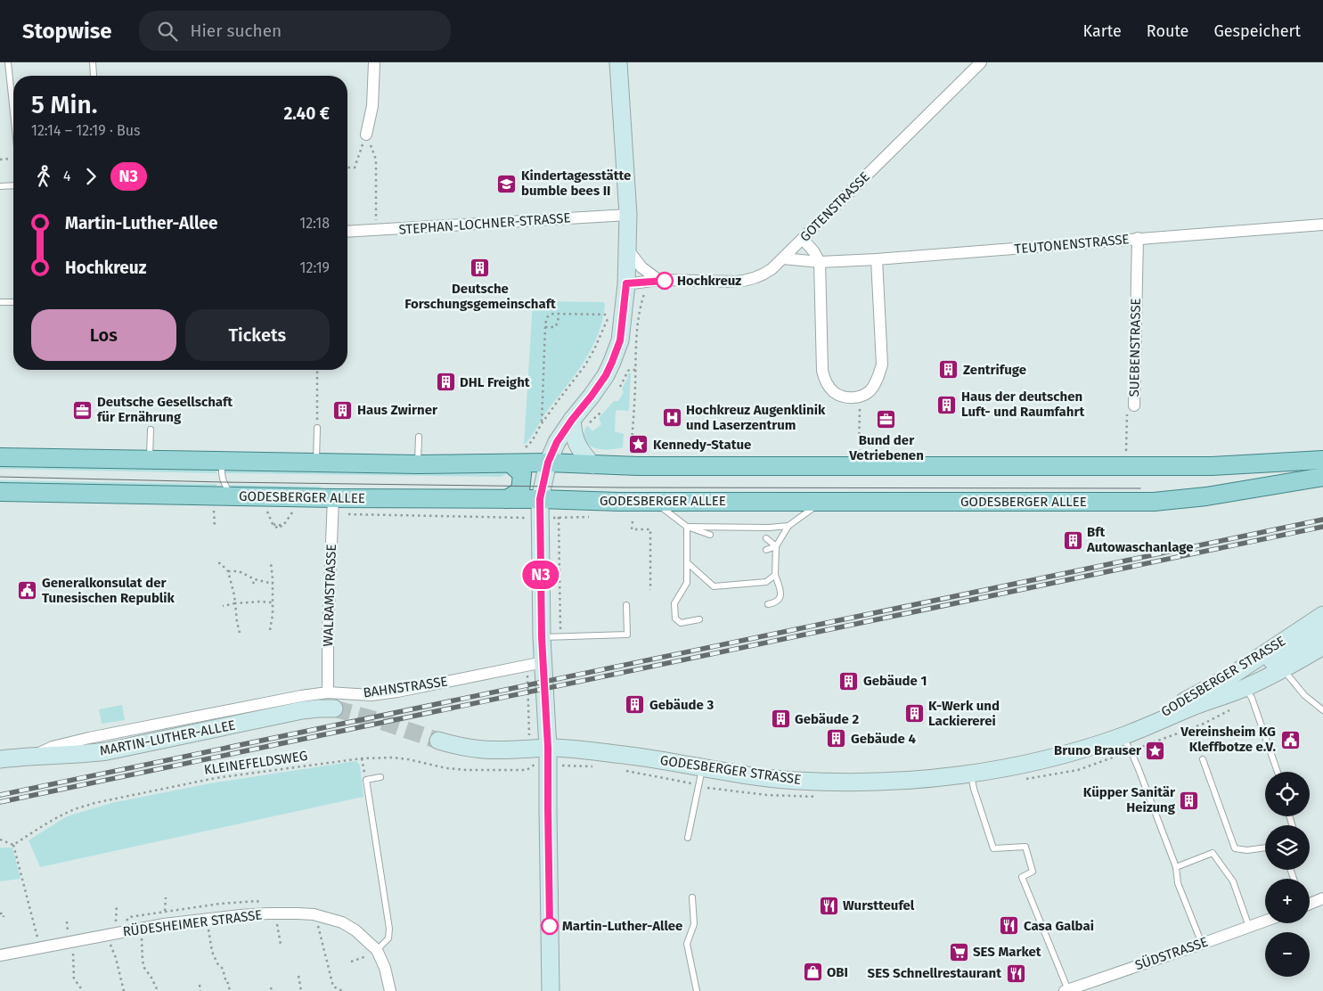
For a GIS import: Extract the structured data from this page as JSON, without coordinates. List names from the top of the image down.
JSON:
{
  "streets": {
    "main road": ["GODESBERGER ALLEE"],
    "street": [
      "GOTENSTRASSE",
      "STEPHAN-LOCHNER-STRASSE",
      "TEUTONENSTRASSE",
      "SUEBENSTRASSE",
      "WALRAMSTRASSE",
      "GODESBERGER STRASSE",
      "BAHNSTRASSE",
      "MARTIN-LUTHER-ALLEE",
      "RÜDESHEIMER STRASSE",
      "SÜDSTRASSE"
    ],
    "path": ["KLEINEFELDSWEG"]
  },
  "crossings": [
    ["GOTENSTRASSE", "TEUTONENSTRASSE"],
    ["TEUTONENSTRASSE", "SUEBENSTRASSE"],
    ["GODESBERGER ALLEE", "WALRAMSTRASSE"],
    ["WALRAMSTRASSE", "BAHNSTRASSE"],
    ["BAHNSTRASSE", "MARTIN-LUTHER-ALLEE"]
  ],
  "places": {
    "school or university": ["Kindertagesstätte bumble bees II"],
    "building": [
      "Deutsche Forschungsgemeinschaft",
      "Zentrifuge",
      "DHL Freight",
      "Haus der deutschen Luft- und Raumfahrt",
      "Haus Zwirner",
      "Bft Autowaschanlage",
      "Gebäude 1",
      "Gebäude 3",
      "K-Werk und Lackiererei",
      "Gebäude 2",
      "Gebäude 4",
      "Küpper Sanitär Heizung"
    ],
    "other": ["Hochkreuz", "Martin-Luther-Allee"],
    "office": ["Deutsche Gesellschaft für Ernährung", "Bund der Vetriebenen"],
    "hospital": ["Hochkreuz Augenklinik und Laserzentrum"],
    "place": ["Kennedy-Statue", "Bruno Brauser"],
    "public building": ["Generalkonsulat der Tunesischen Republik", "Vereinsheim KG Kleffbotze e.V."],
    "restaurant": ["Wurstteufel", "Casa Galbai", "SES Schnellrestaurant"],
    "supermarket": ["SES Market"],
    "shop": ["OBI"]
  },
  "lines": ["bus line N3"],
  "page": {
    "header": "Stopwise",
    "search": "Hier suchen",
    "nav": ["Karte", "Route", "Gespeichert"],
    "on_map": "N3",
    "heading": ["5 Min.", "12:14 – 12:19 · Bus", "2.40 €"],
    "legs": ["4", "N3"],
    "list": [
      {
        "name": "Martin-Luther-Allee",
        "value": "12:18"
      },
      {
        "name": "Hochkreuz",
        "value": "12:19"
      }
    ],
    "buttons": ["Los", "Tickets"],
    "map_buttons": ["+", "−"]
  }
}
